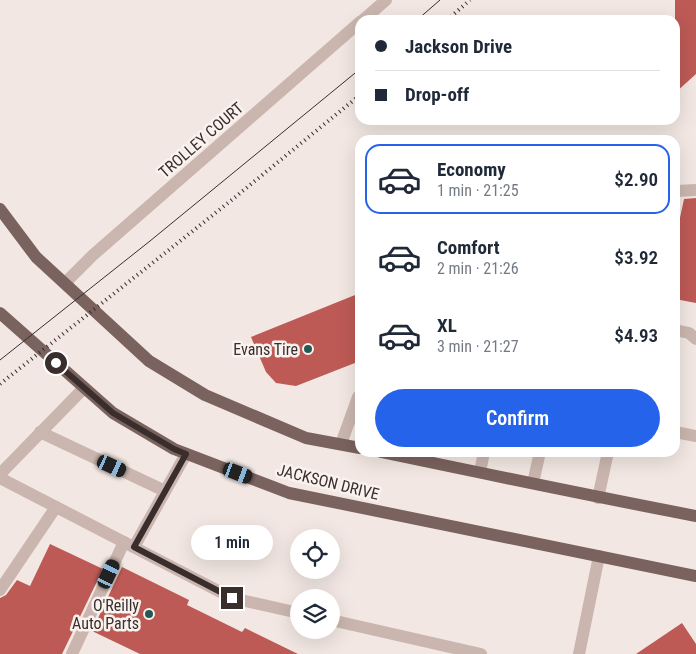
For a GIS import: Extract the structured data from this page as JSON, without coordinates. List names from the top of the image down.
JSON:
{
  "streets": {
    "main road": ["JACKSON DRIVE"],
    "street": ["TROLLEY COURT"]
  },
  "places": ["Evans Tire", "O'Reilly Auto Parts"],
  "page": {
    "banner": ["Jackson Drive", "Drop-off"],
    "list": [
      {
        "name": "Economy",
        "note": "1 min · 21:25",
        "value": "$2.90"
      },
      {
        "name": "Comfort",
        "note": "2 min · 21:26",
        "value": "$3.92"
      },
      {
        "name": "XL",
        "note": "3 min · 21:27",
        "value": "$4.93"
      }
    ],
    "buttons": "Confirm",
    "bubble": "1 min"
  }
}
